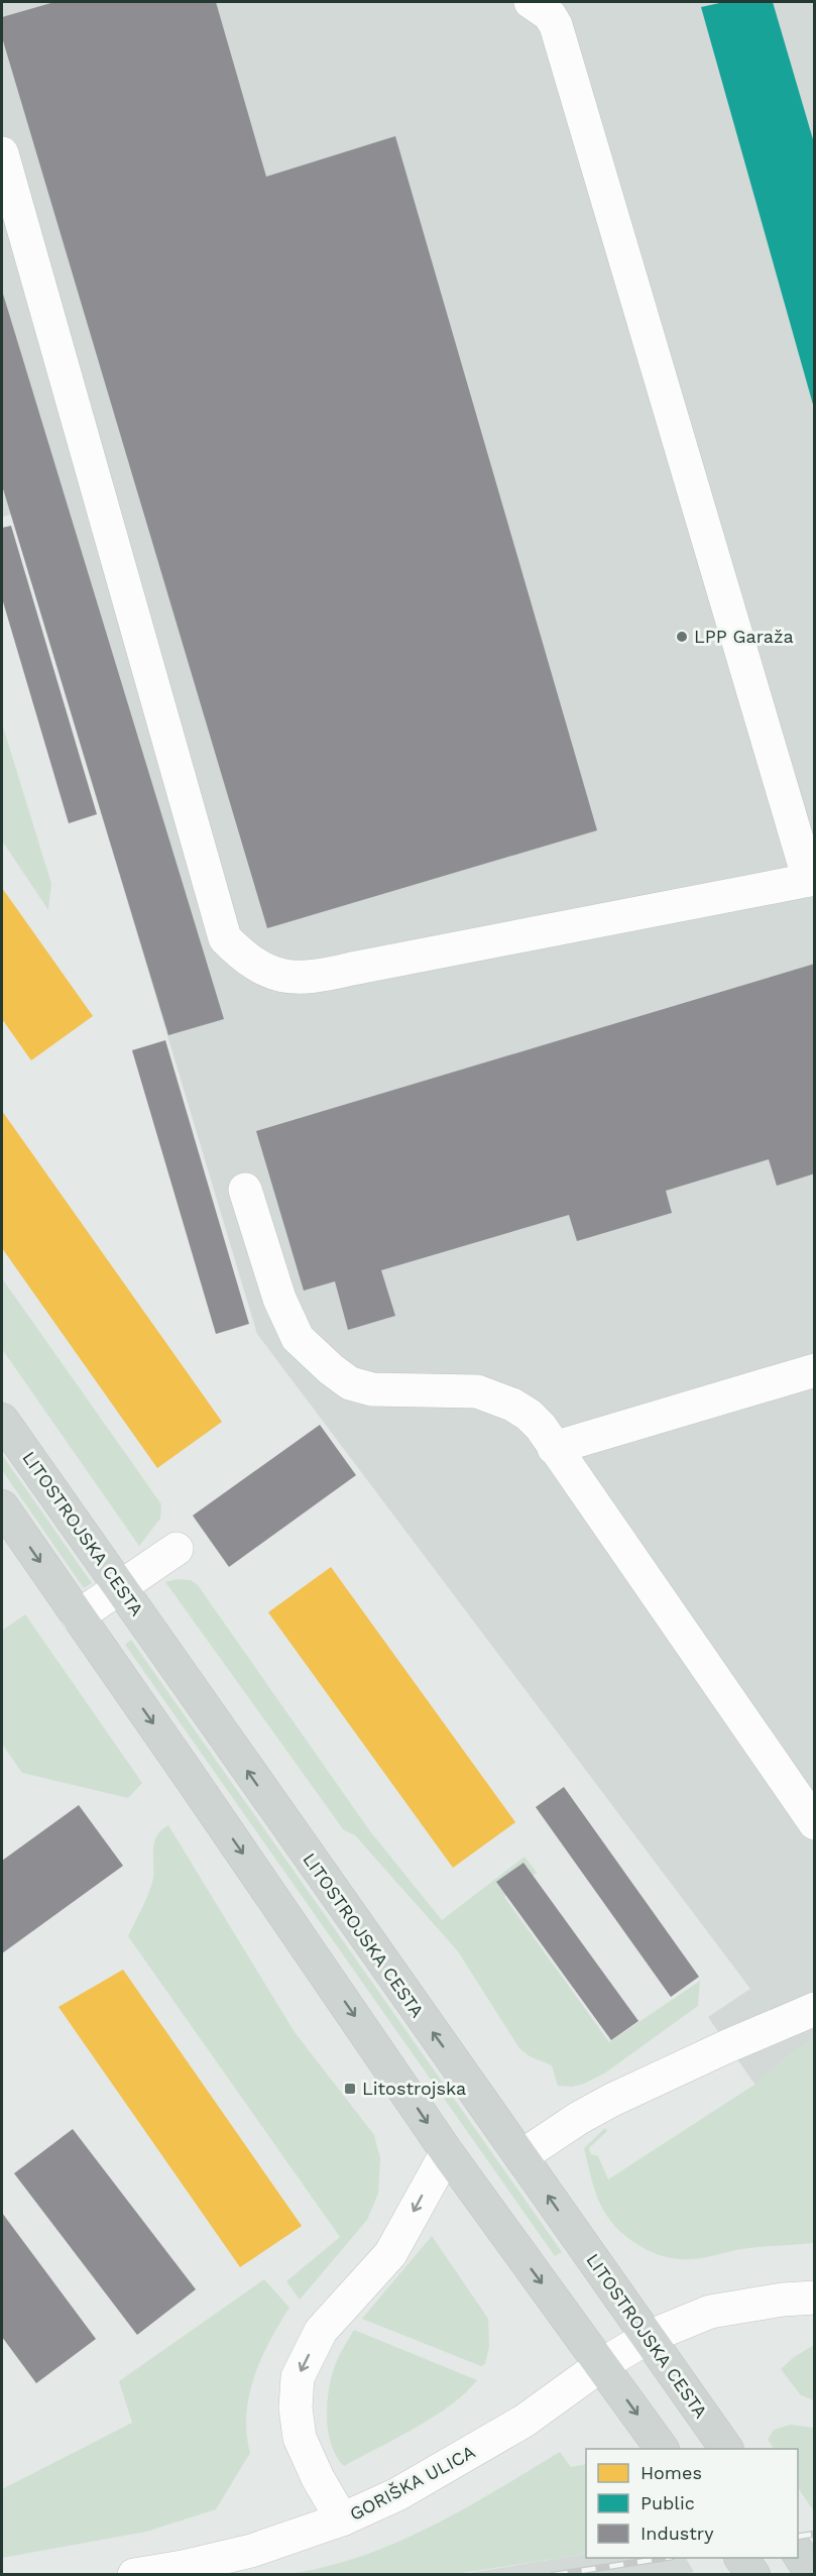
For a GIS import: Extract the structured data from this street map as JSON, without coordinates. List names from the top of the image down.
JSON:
{
  "streets": {
    "main road": ["LITOSTROJSKA CESTA"],
    "street": ["GORIŠKA ULICA"]
  },
  "crossings": [
    ["LITOSTROJSKA CESTA", "GORIŠKA ULICA"]
  ],
  "places": {
    "other": ["LPP Garaža"],
    "transit": ["Litostrojska"]
  },
  "legend": ["Homes", "Public", "Industry"]
}
